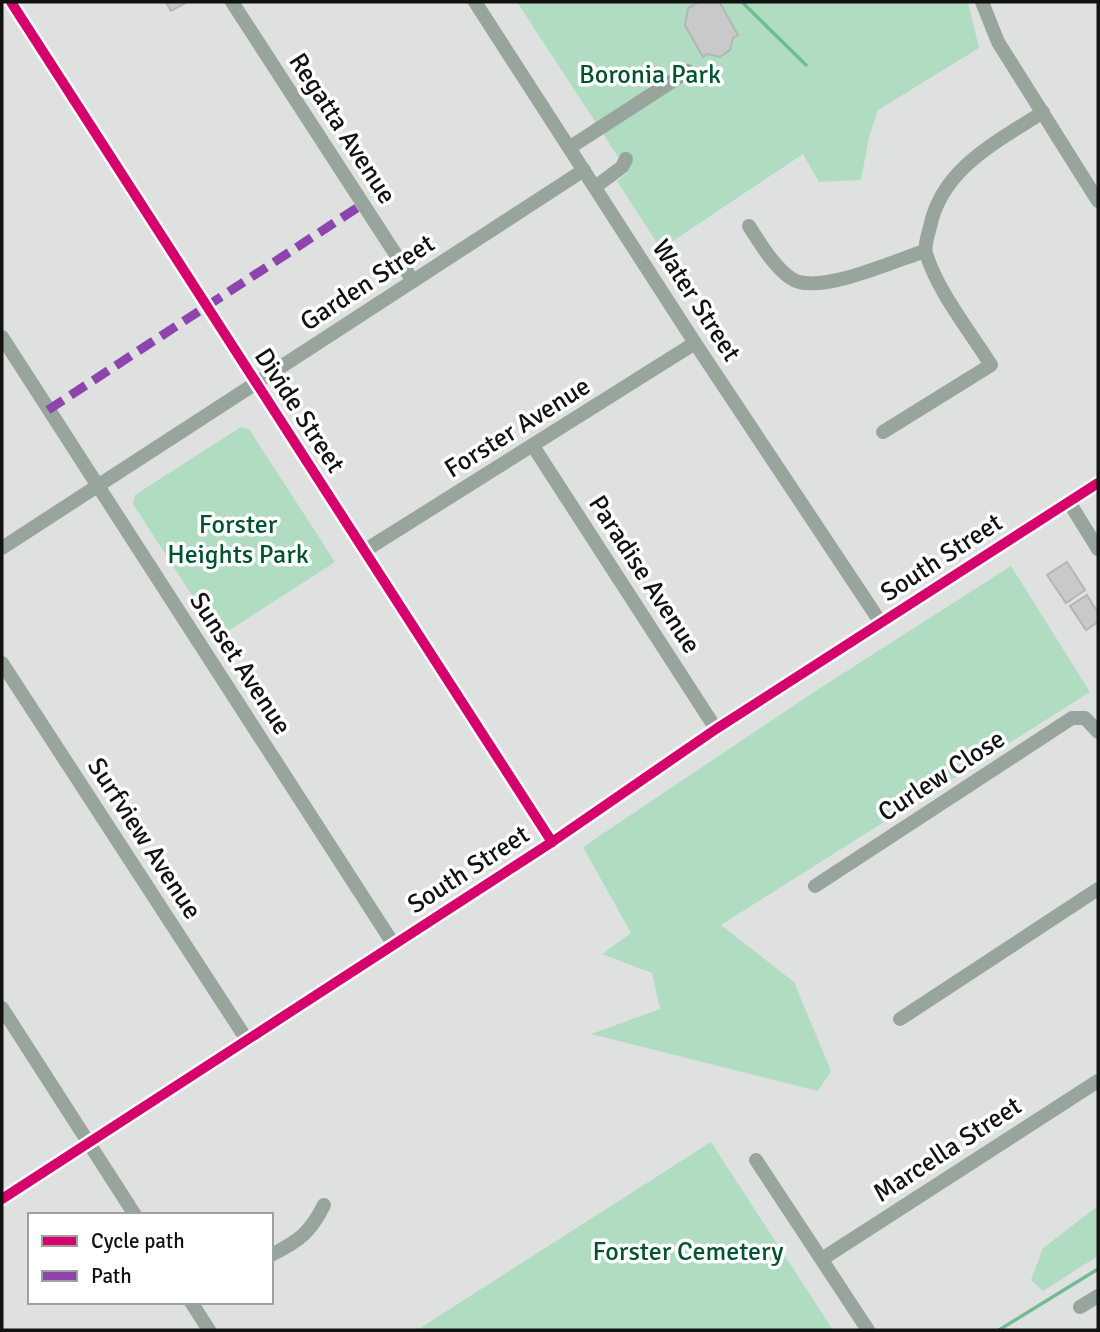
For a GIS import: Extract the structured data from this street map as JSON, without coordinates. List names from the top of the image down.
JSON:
{
  "streets": {
    "street": [
      "Regatta Avenue",
      "Garden Street",
      "Water Street",
      "Divide Street",
      "Forster Avenue",
      "South Street",
      "Paradise Avenue",
      "Sunset Avenue",
      "Curlew Close",
      "Surfview Avenue",
      "Marcella Street"
    ]
  },
  "crossings": [
    ["Regatta Avenue", "Garden Street"],
    ["Garden Street", "Water Street"],
    ["Garden Street", "Divide Street"],
    ["Garden Street", "Sunset Avenue"],
    ["Water Street", "Forster Avenue"],
    ["Water Street", "South Street"],
    ["Divide Street", "Forster Avenue"],
    ["Divide Street", "South Street"],
    ["Forster Avenue", "Paradise Avenue"],
    ["South Street", "Paradise Avenue"],
    ["South Street", "Sunset Avenue"],
    ["South Street", "Surfview Avenue"]
  ],
  "parks": ["Boronia Park", "Forster Heights Park", "Forster Cemetery"],
  "legend": ["Cycle path", "Path"]
}
